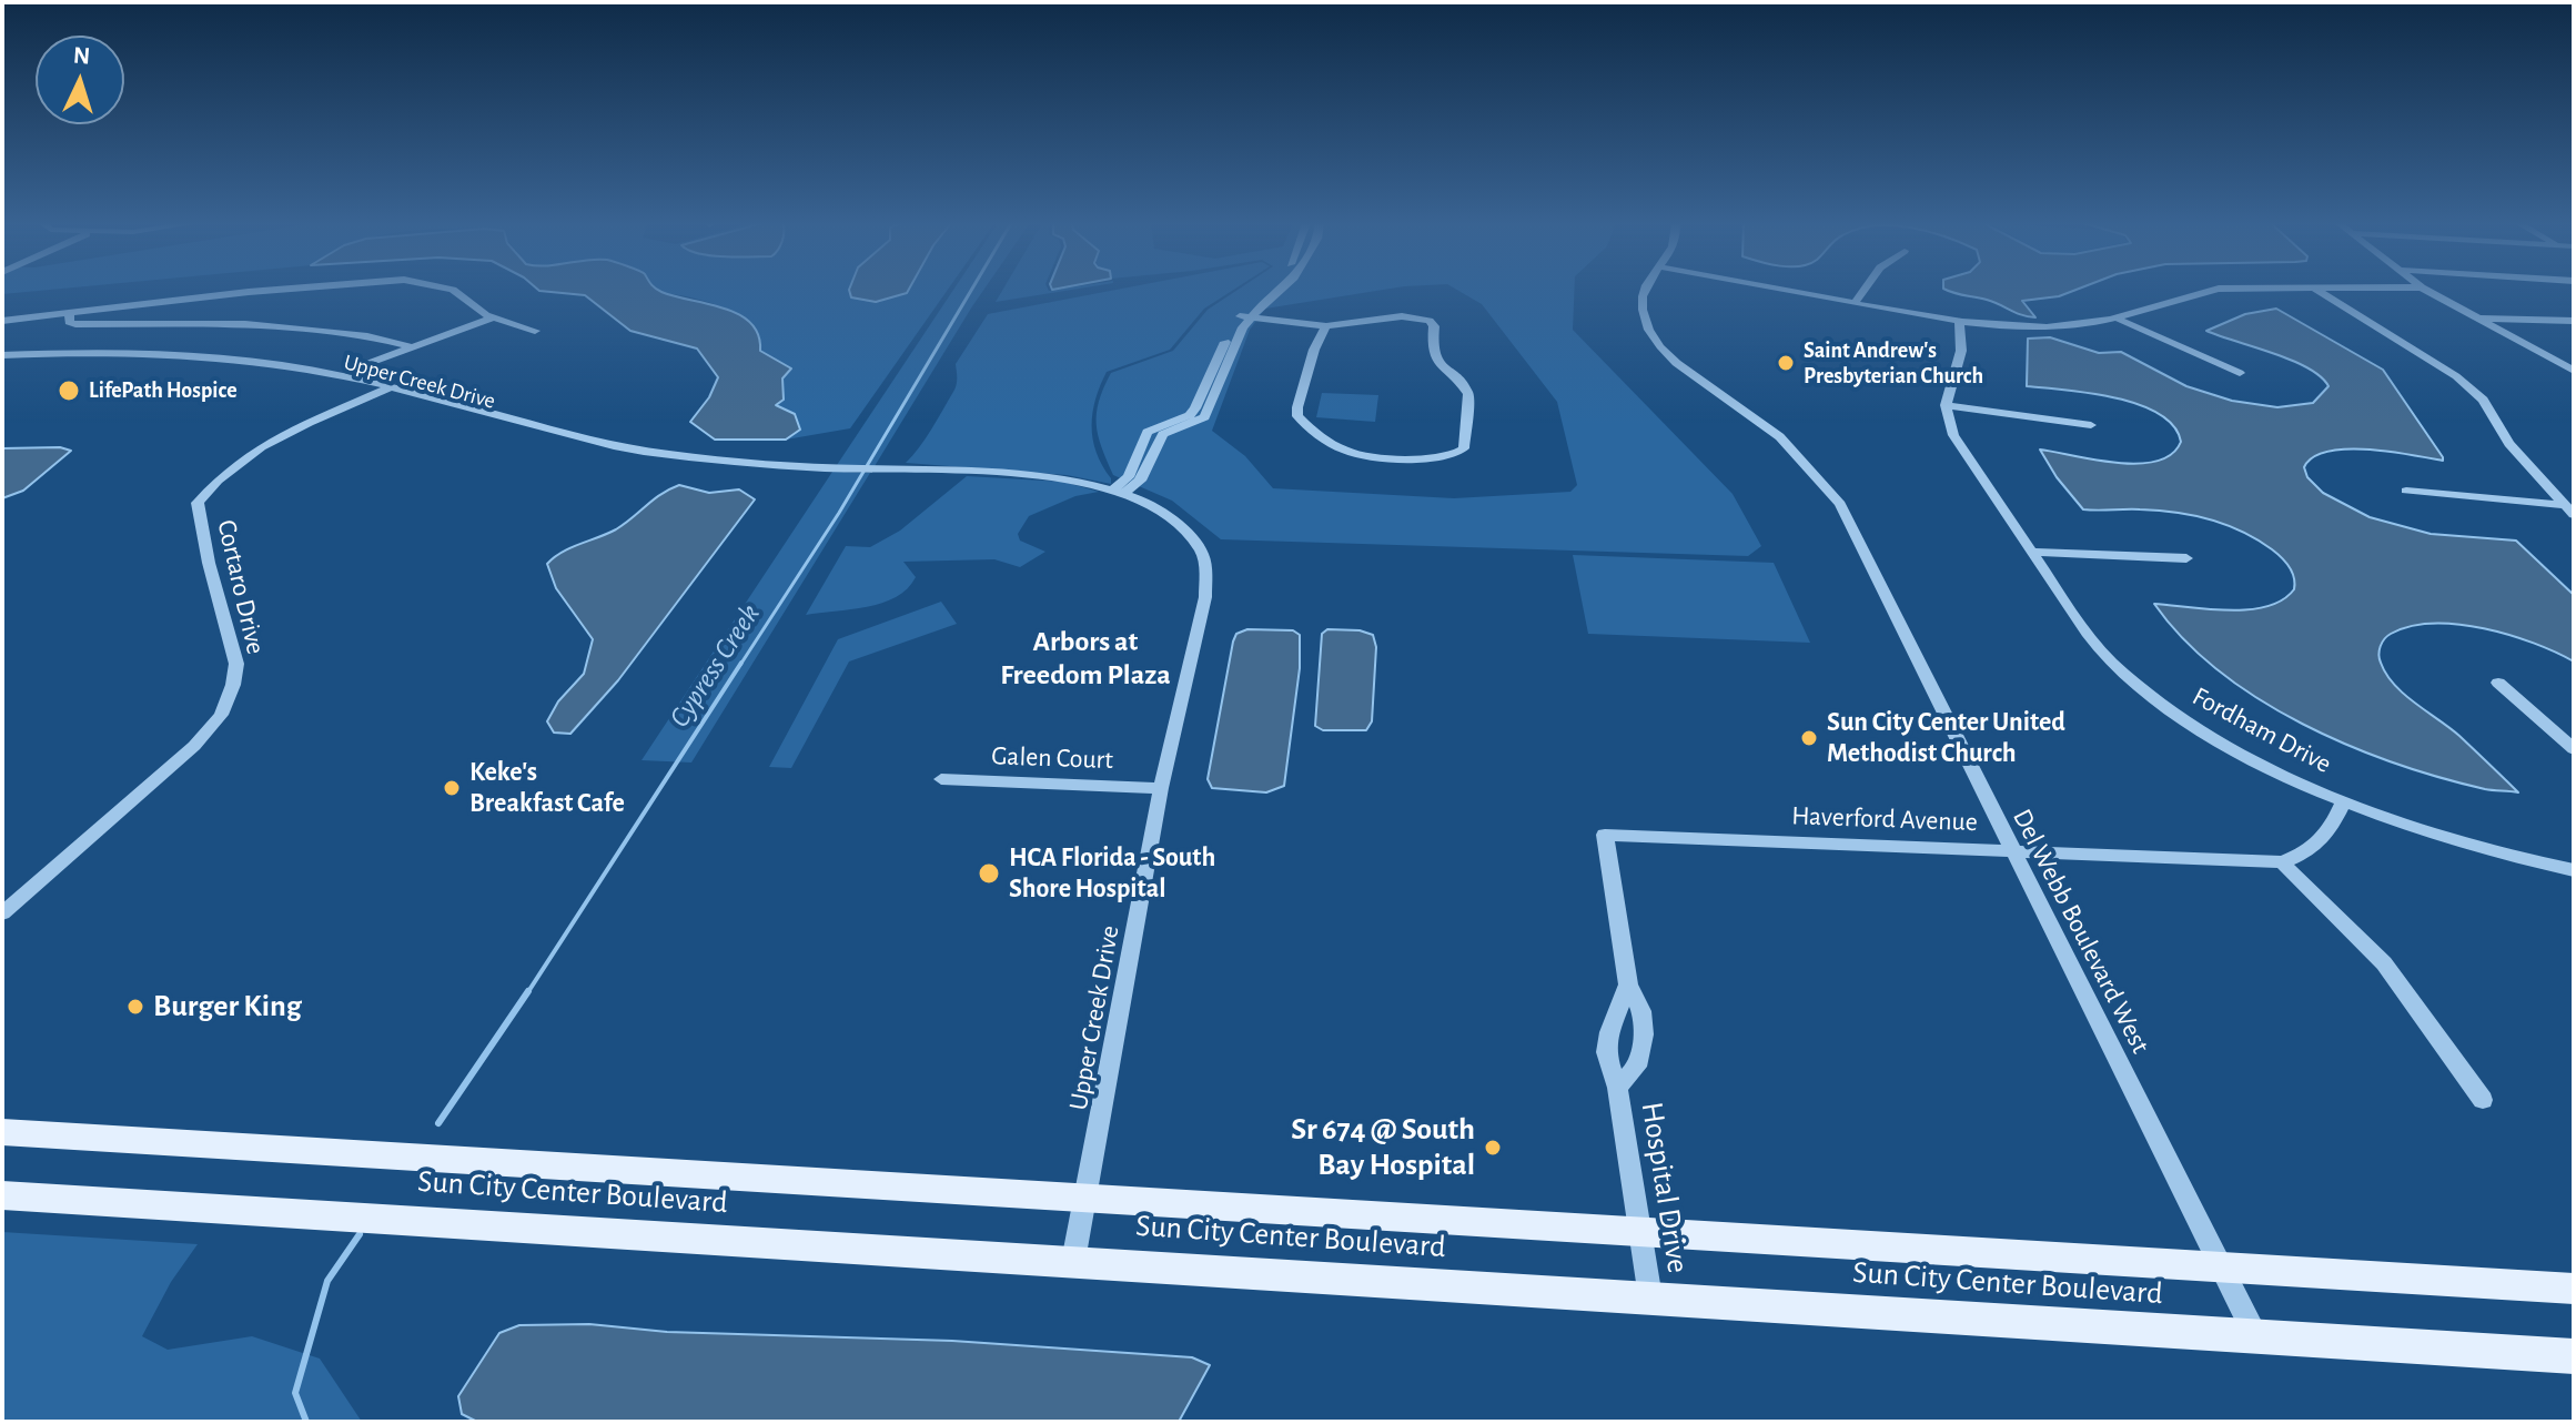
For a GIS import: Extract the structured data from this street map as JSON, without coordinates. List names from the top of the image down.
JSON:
{
  "streets": {
    "main road": ["Sun City Center Boulevard"],
    "street": [
      "Upper Creek Drive",
      "Cortaro Drive",
      "Fordham Drive",
      "Galen Court",
      "Haverford Avenue",
      "Del Webb Boulevard West",
      "Hospital Drive"
    ]
  },
  "crossings": [
    ["Upper Creek Drive", "Cortaro Drive"],
    ["Upper Creek Drive", "Galen Court"],
    ["Upper Creek Drive", "Sun City Center Boulevard"],
    ["Fordham Drive", "Haverford Avenue"],
    ["Haverford Avenue", "Del Webb Boulevard West"],
    ["Haverford Avenue", "Hospital Drive"],
    ["Del Webb Boulevard West", "Sun City Center Boulevard"],
    ["Hospital Drive", "Sun City Center Boulevard"]
  ],
  "districts": ["Arbors at Freedom Plaza"],
  "water": ["Cypress Creek"],
  "places": [
    "Saint Andrew's Presbyterian Church",
    "LifePath Hospice",
    "Sun City Center United Methodist Church",
    "Keke's Breakfast Cafe",
    "HCA Florida - South Shore Hospital",
    "Burger King",
    "Sr 674 @ South Bay Hospital"
  ],
  "north": "top"
}
